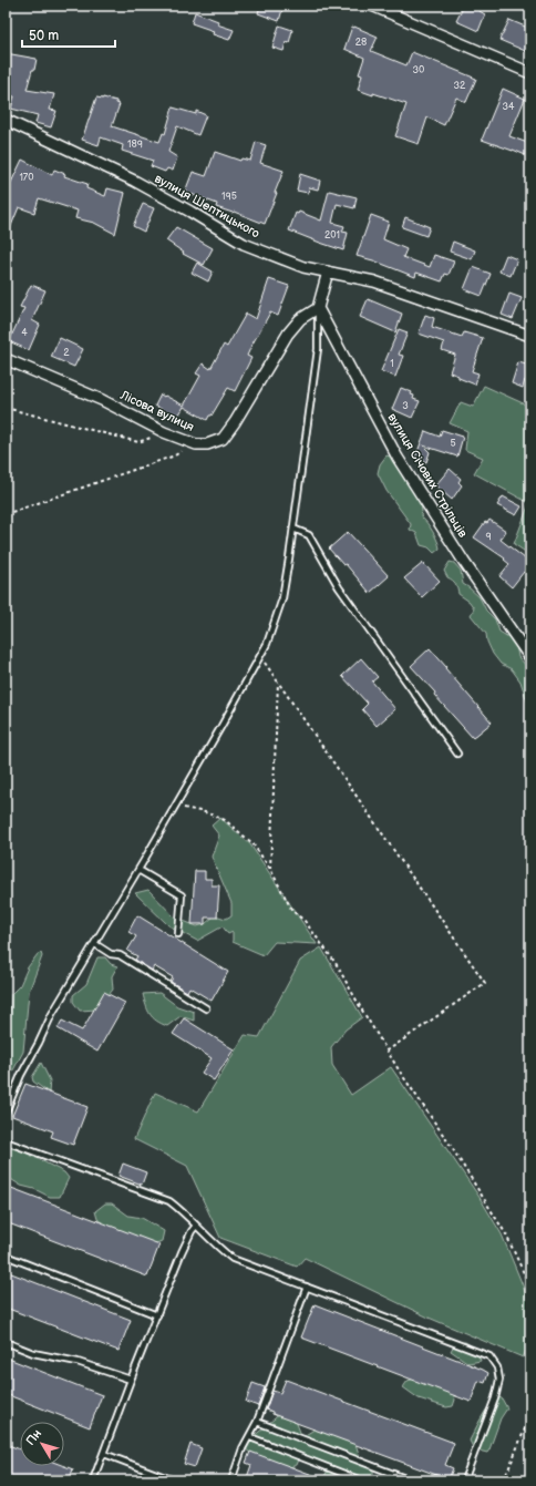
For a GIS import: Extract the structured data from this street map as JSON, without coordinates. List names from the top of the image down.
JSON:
{
  "streets": {
    "street": ["вулиця Шептицького", "Лісова вулиця", "вулиця Січових Стрільців"]
  },
  "crossings": [
    ["Лісова вулиця", "вулиця Січових Стрільців"]
  ],
  "house_numbers": [
    "28",
    "30",
    "32",
    "34",
    "189",
    "170",
    "195",
    "201",
    "4",
    "2",
    "1",
    "3",
    "5",
    "9"
  ],
  "scale_bar": "50 m",
  "north": "top left"
}
